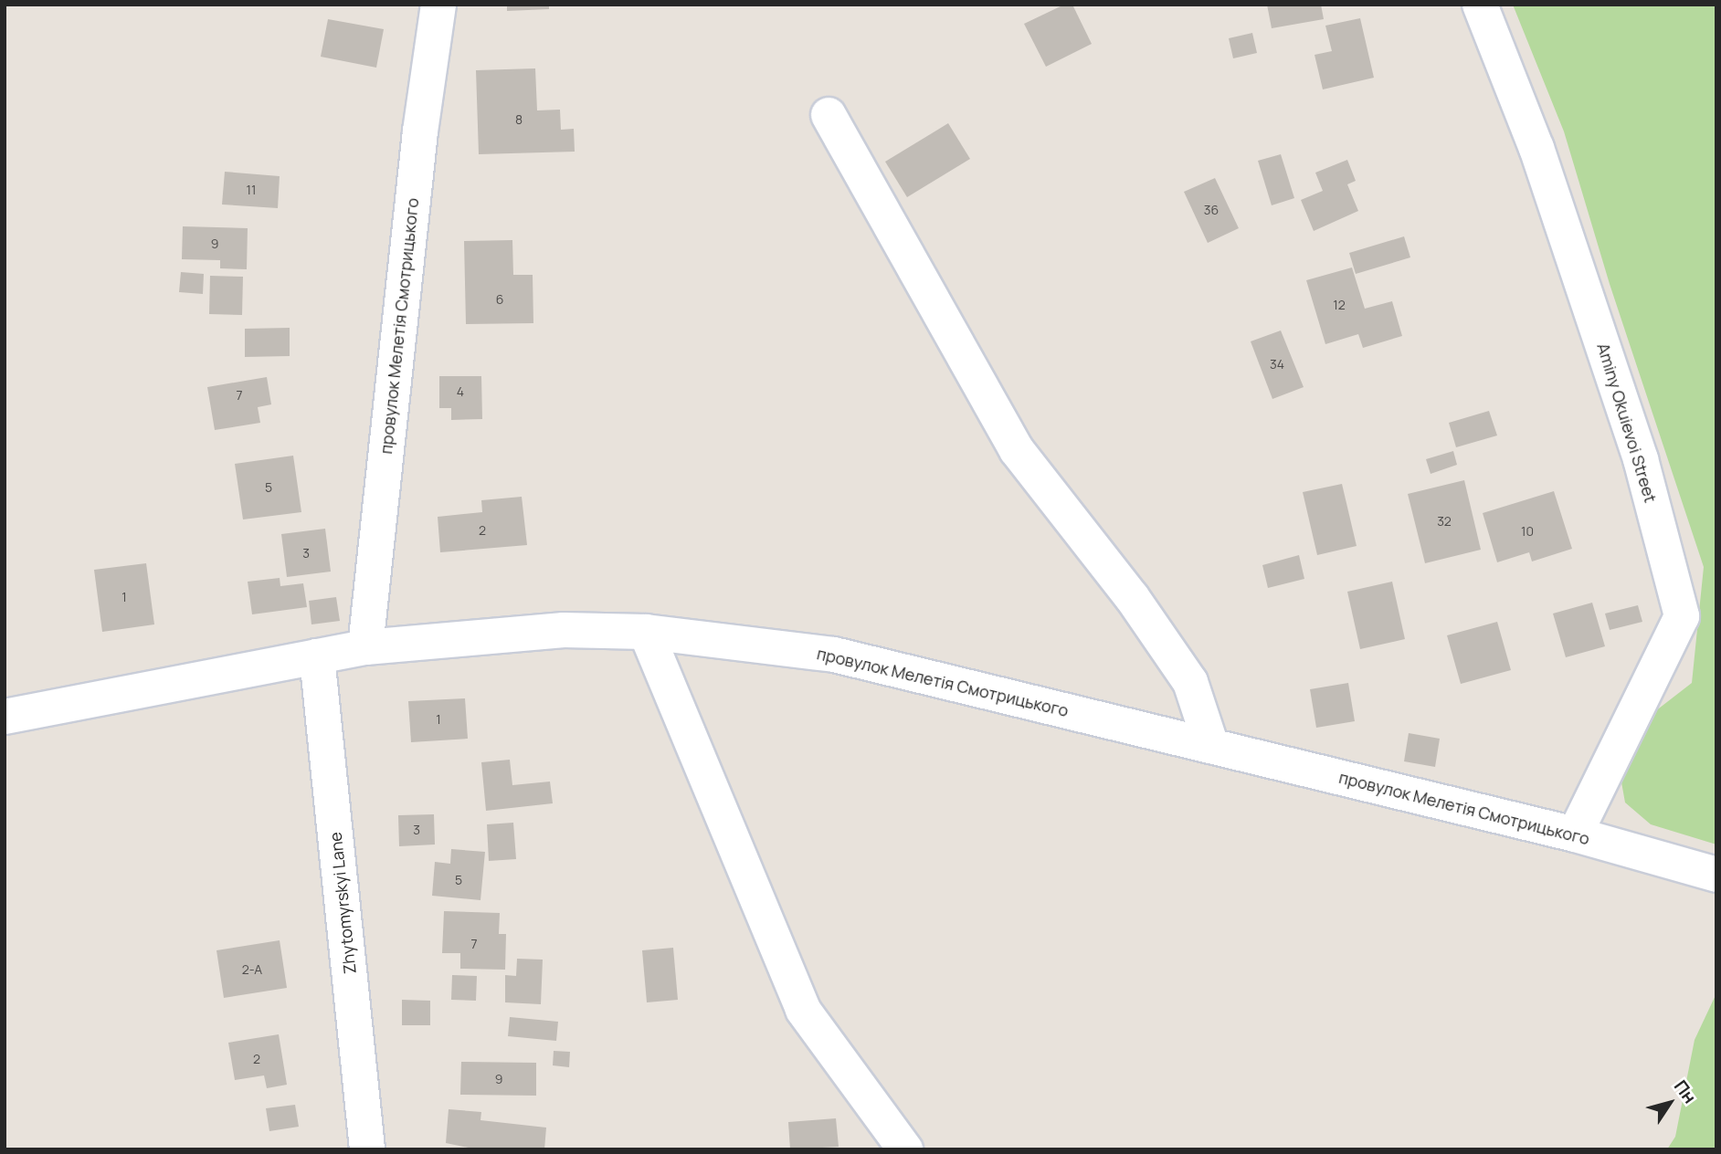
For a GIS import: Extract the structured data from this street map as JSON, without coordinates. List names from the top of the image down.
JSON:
{
  "streets": {
    "street": ["провулок Мелетія Смотрицького", "Aminy Okuievoi Street", "Zhytomyrskyi Lane"]
  },
  "crossings": [
    ["провулок Мелетія Смотрицького", "Aminy Okuievoi Street"],
    ["провулок Мелетія Смотрицького", "Zhytomyrskyi Lane"]
  ],
  "house_numbers": [
    "8",
    "11",
    "36",
    "9",
    "6",
    "12",
    "34",
    "4",
    "7",
    "5",
    "32",
    "2",
    "10",
    "3",
    "1",
    "1",
    "3",
    "5",
    "7",
    "2-А",
    "2",
    "9"
  ],
  "north": "top right"
}
